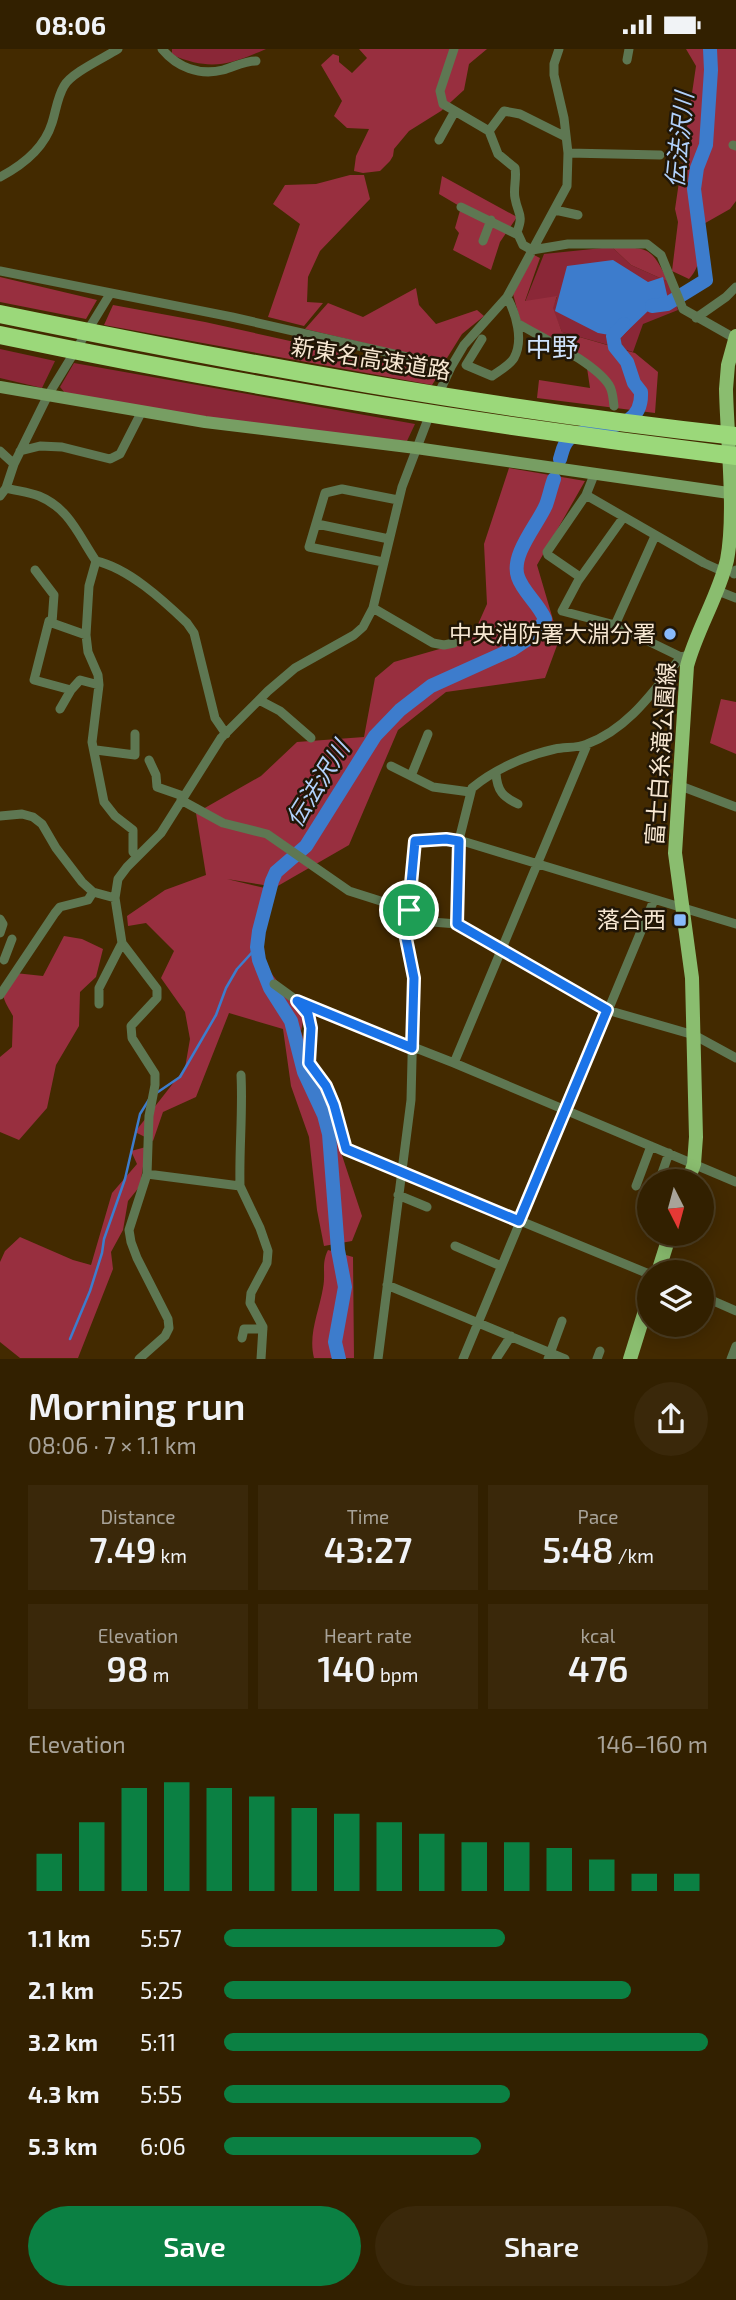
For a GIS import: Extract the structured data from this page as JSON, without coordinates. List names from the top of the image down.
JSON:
{
  "streets": {
    "highway": ["新東名高速道路"],
    "main road": ["富士白糸滝公園線"]
  },
  "districts": ["中野"],
  "water": ["伝法沢川"],
  "places": {
    "other": ["中央消防署大淵分署"],
    "transit": ["落合西"]
  },
  "north": "bottom",
  "page": {
    "status": "08:06",
    "heading": ["Morning run", "08:06 · 7 × 1.1 km"],
    "stats": [
      ["Distance", "7.49 km"],
      ["Time", "43:27"],
      ["Pace", "5:48 /km"],
      ["Elevation", "98 m"],
      ["Heart rate", "140 bpm"],
      ["kcal", "476"]
    ],
    "chart": ["Elevation", "146–160 m"],
    "list": [
      {
        "name": "1.1 km",
        "note": "5:57"
      },
      {
        "name": "2.1 km",
        "note": "5:25"
      },
      {
        "name": "3.2 km",
        "note": "5:11"
      },
      {
        "name": "4.3 km",
        "note": "5:55"
      },
      {
        "name": "5.3 km",
        "note": "6:06"
      }
    ],
    "buttons": ["Save", "Share"]
  }
}
